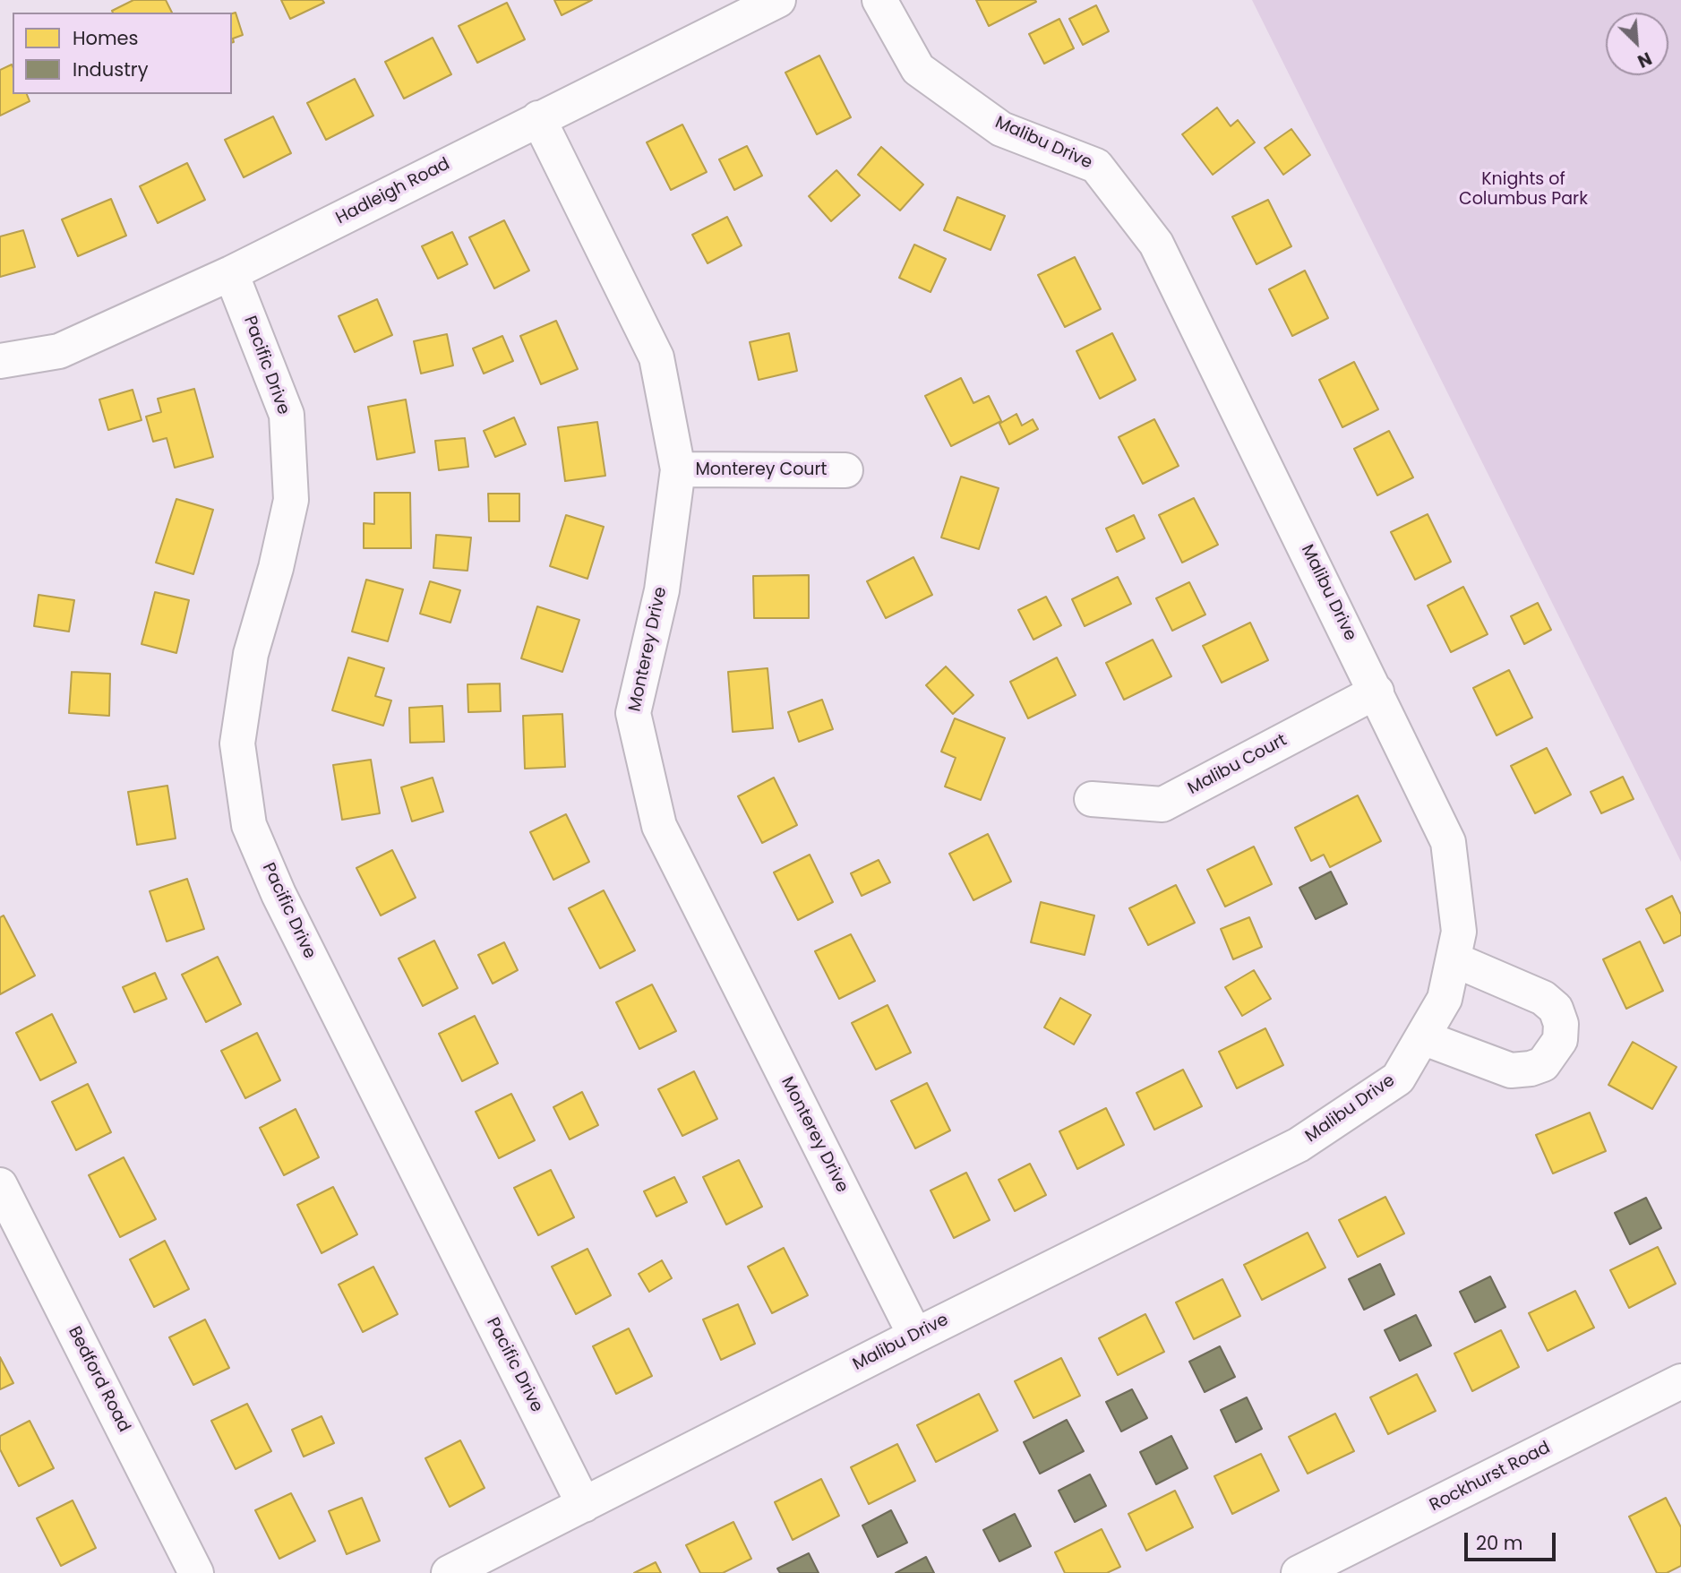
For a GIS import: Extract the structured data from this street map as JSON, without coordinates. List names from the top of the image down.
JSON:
{
  "streets": {
    "street": [
      "Malibu Drive",
      "Hadleigh Road",
      "Pacific Drive",
      "Monterey Court",
      "Monterey Drive",
      "Malibu Court",
      "Bedford Road",
      "Rockhurst Road"
    ]
  },
  "crossings": [
    ["Malibu Drive", "Pacific Drive"],
    ["Malibu Drive", "Monterey Drive"],
    ["Malibu Drive", "Malibu Court"],
    ["Hadleigh Road", "Pacific Drive"],
    ["Hadleigh Road", "Monterey Drive"],
    ["Monterey Court", "Monterey Drive"]
  ],
  "parks": ["Knights of Columbus Park"],
  "legend": ["Homes", "Industry"],
  "scale_bar": "20 m",
  "north": "bottom right"
}
